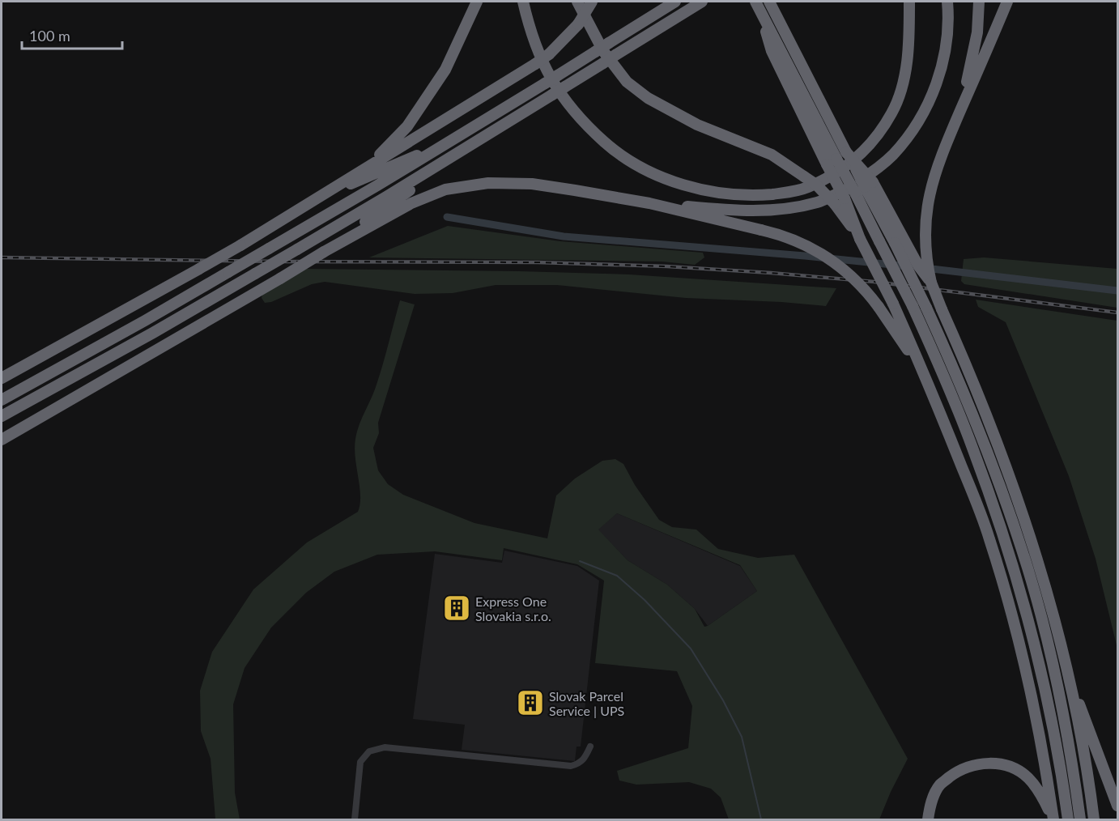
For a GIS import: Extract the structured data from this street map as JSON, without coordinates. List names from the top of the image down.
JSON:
{
  "places": {
    "building": ["Express One Slovakia s.r.o.", "Slovak Parcel Service | UPS"]
  },
  "scale_bar": "100 m"
}
